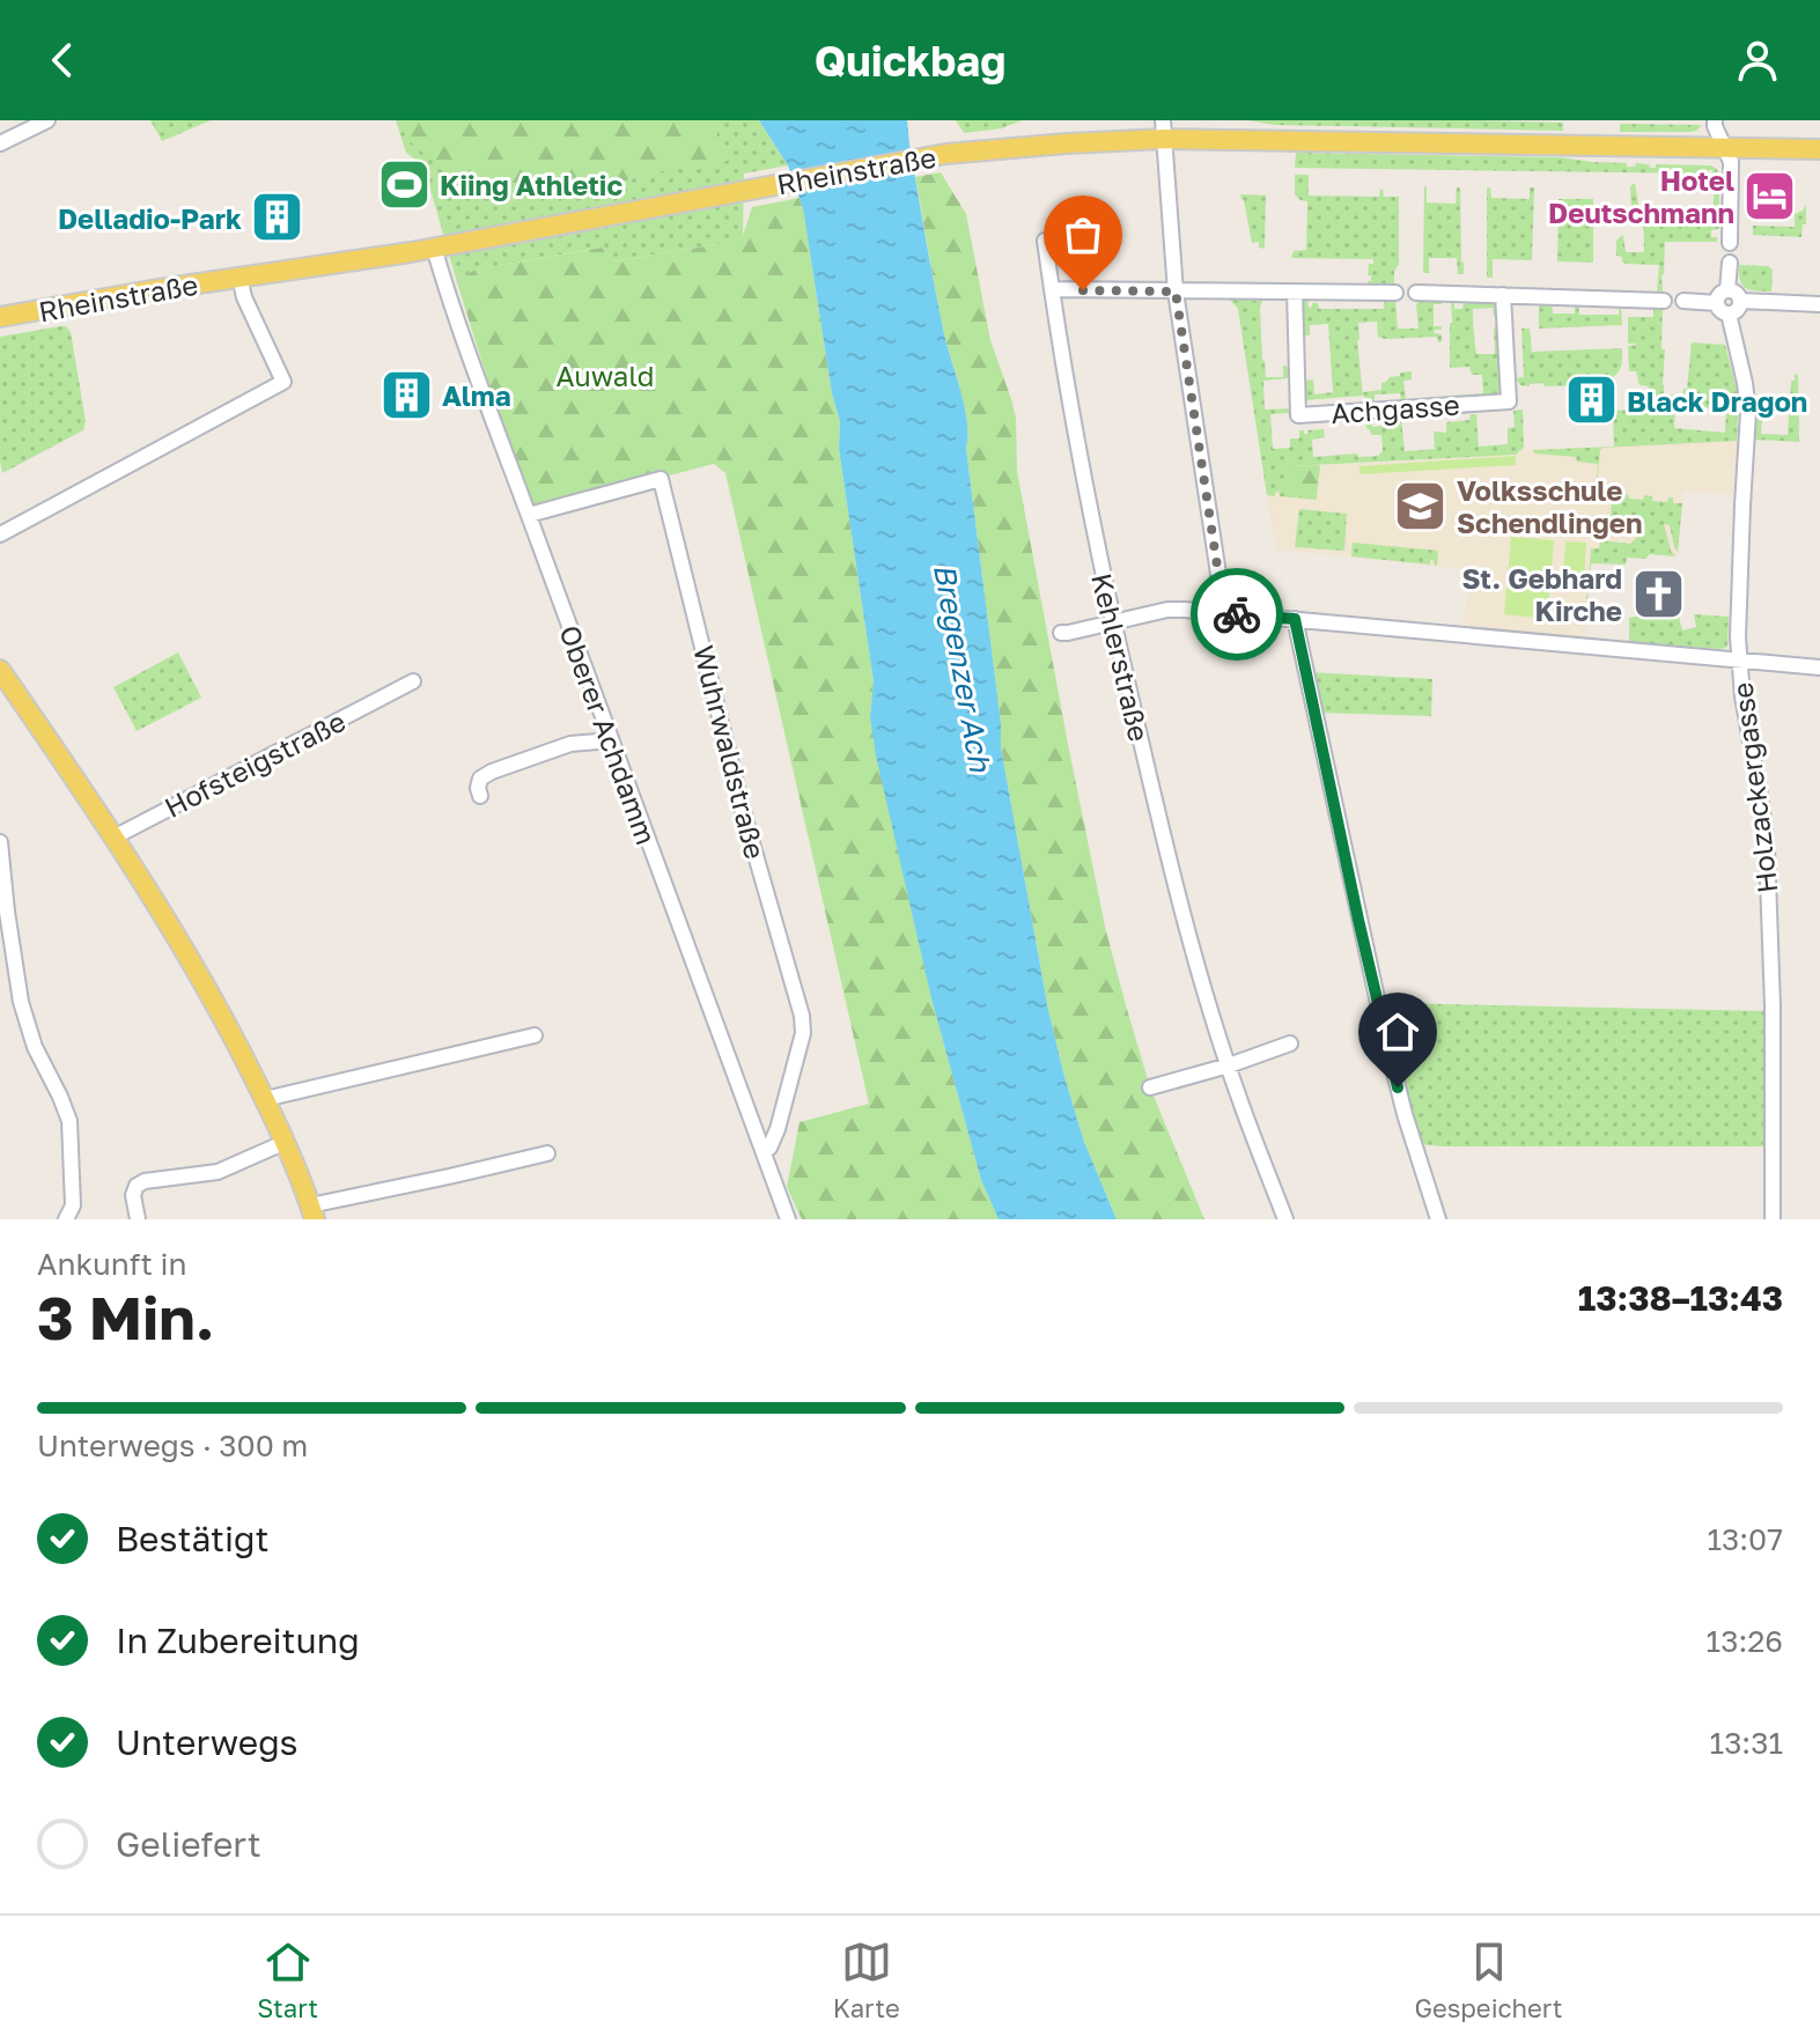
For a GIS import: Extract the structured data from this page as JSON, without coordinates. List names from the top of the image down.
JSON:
{
  "streets": {
    "main road": ["Rheinstraße"],
    "street": [
      "Achgasse",
      "Kehlerstraße",
      "Oberer Achdamm",
      "Wuhrwaldstraße",
      "Hofsteigstraße",
      "Holzackergasse"
    ]
  },
  "crossings": [
    ["Rheinstraße", "Oberer Achdamm"],
    ["Oberer Achdamm", "Wuhrwaldstraße"]
  ],
  "water": ["Bregenzer Ach"],
  "parks": ["Auwald"],
  "places": {
    "sports": ["Kiing Athletic"],
    "hotel": ["Hotel Deutschmann"],
    "building": ["Delladio-Park", "Alma", "Black Dragon"],
    "school or university": ["Volksschule Schendlingen"],
    "church": ["St. Gebhard Kirche"]
  },
  "page": {
    "header": "Quickbag",
    "heading": ["3 Min.", "Ankunft in", "13:38–13:43"],
    "bar": "Unterwegs · 300 m",
    "list": [
      ["Bestätigt", "13:07"],
      ["In Zubereitung", "13:26"],
      ["Unterwegs", "13:31"],
      "Geliefert"
    ],
    "tabs": ["Start", "Karte", "Gespeichert"]
  }
}
